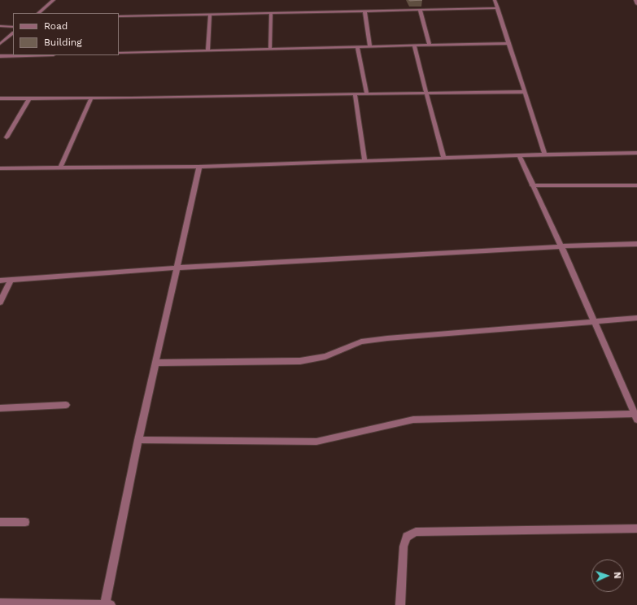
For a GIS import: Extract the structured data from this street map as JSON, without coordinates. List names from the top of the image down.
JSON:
{
  "legend": ["Road", "Building"],
  "north": "right"
}
